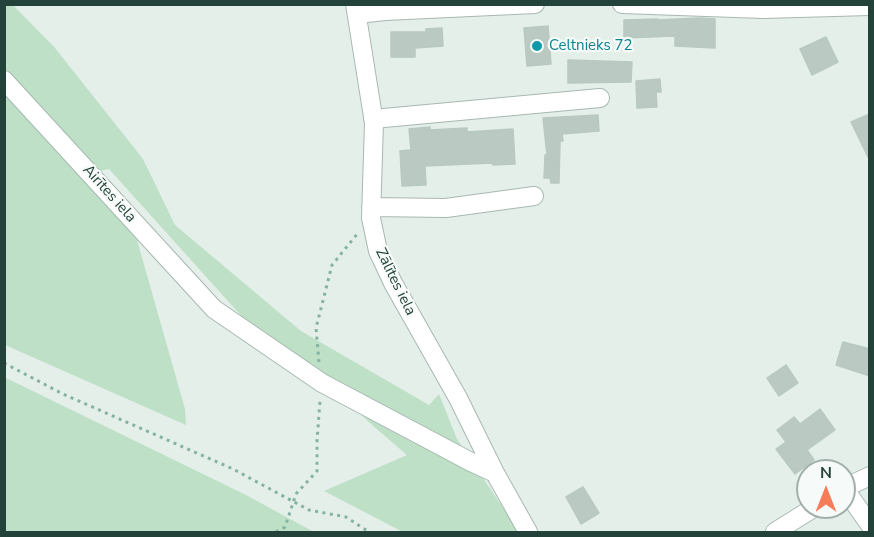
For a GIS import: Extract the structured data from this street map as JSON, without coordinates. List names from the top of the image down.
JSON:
{
  "streets": {
    "street": ["Airītes iela", "Zālītes iela"]
  },
  "crossings": [
    ["Airītes iela", "Zālītes iela"]
  ],
  "places": ["Celtnieks 72"],
  "north": "top"
}
